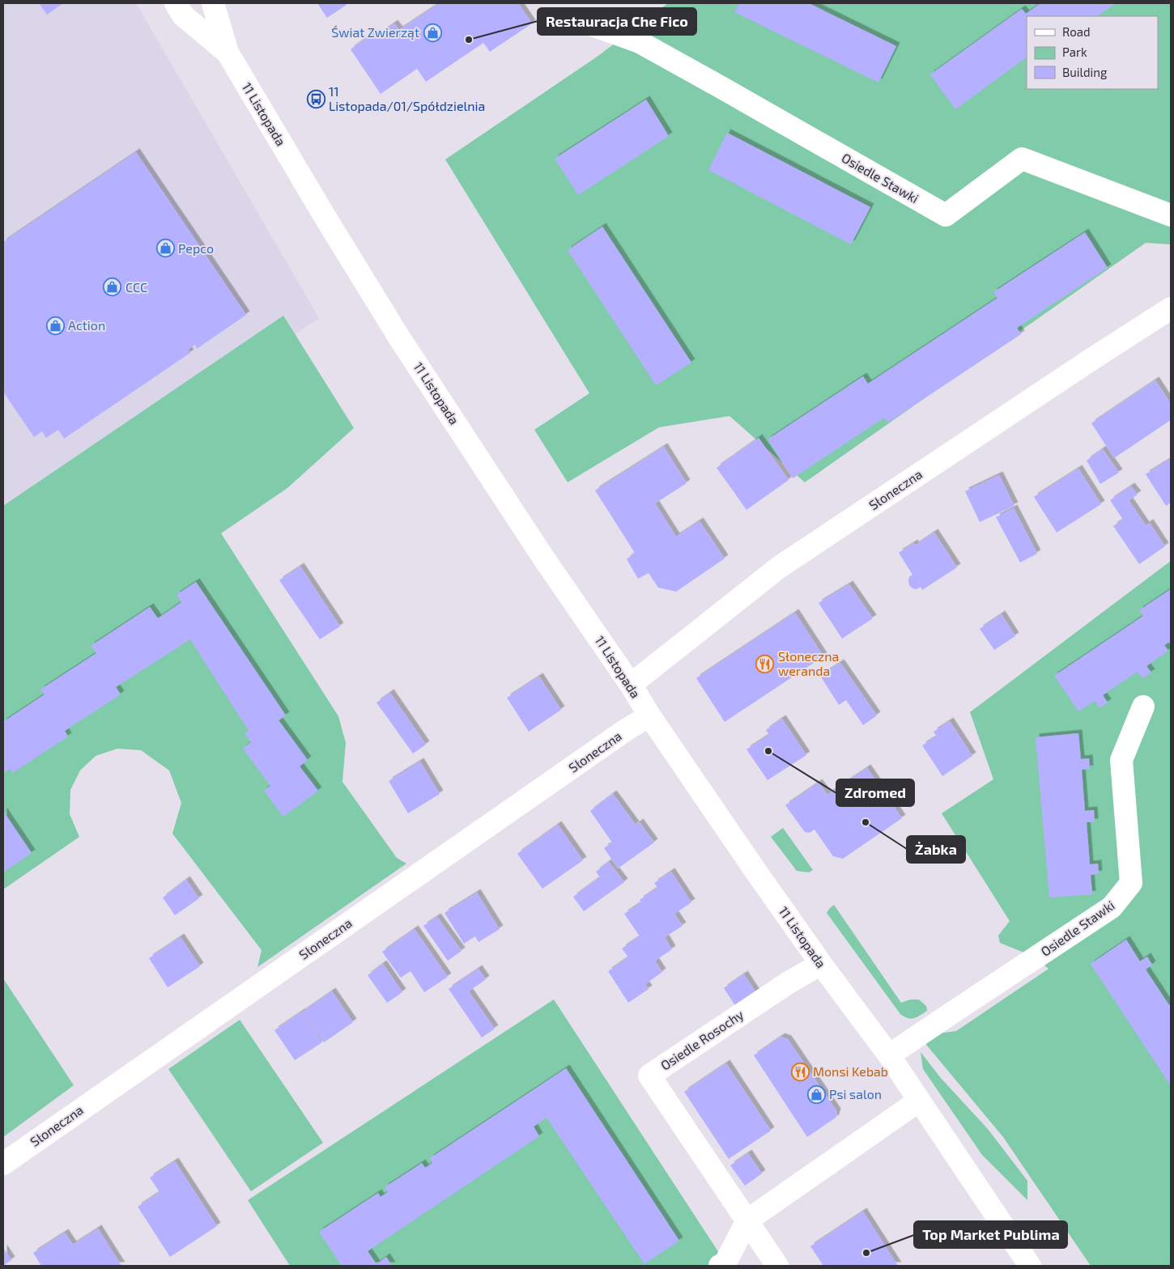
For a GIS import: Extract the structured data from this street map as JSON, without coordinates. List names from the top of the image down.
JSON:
{
  "streets": {
    "street": [
      "11 Listopada",
      "Osiedle Stawki",
      "Słoneczna",
      "Osiedle Rosochy"
    ]
  },
  "crossings": [
    ["11 Listopada", "Osiedle Stawki"],
    ["11 Listopada", "Słoneczna"],
    ["11 Listopada", "Osiedle Rosochy"]
  ],
  "places": {
    "shop": [
      "Świat Zwierząt",
      "Pepco",
      "CCC",
      "Action",
      "Psi salon"
    ],
    "other": [
      "Restauracja Che Fico",
      "Zdromed",
      "Żabka",
      "Top Market Publima"
    ],
    "bus stop": ["11 Listopada/01/Spółdzielnia"],
    "restaurant": ["Słoneczna weranda", "Monsi Kebab"]
  },
  "legend": ["Road", "Park", "Building"]
}
